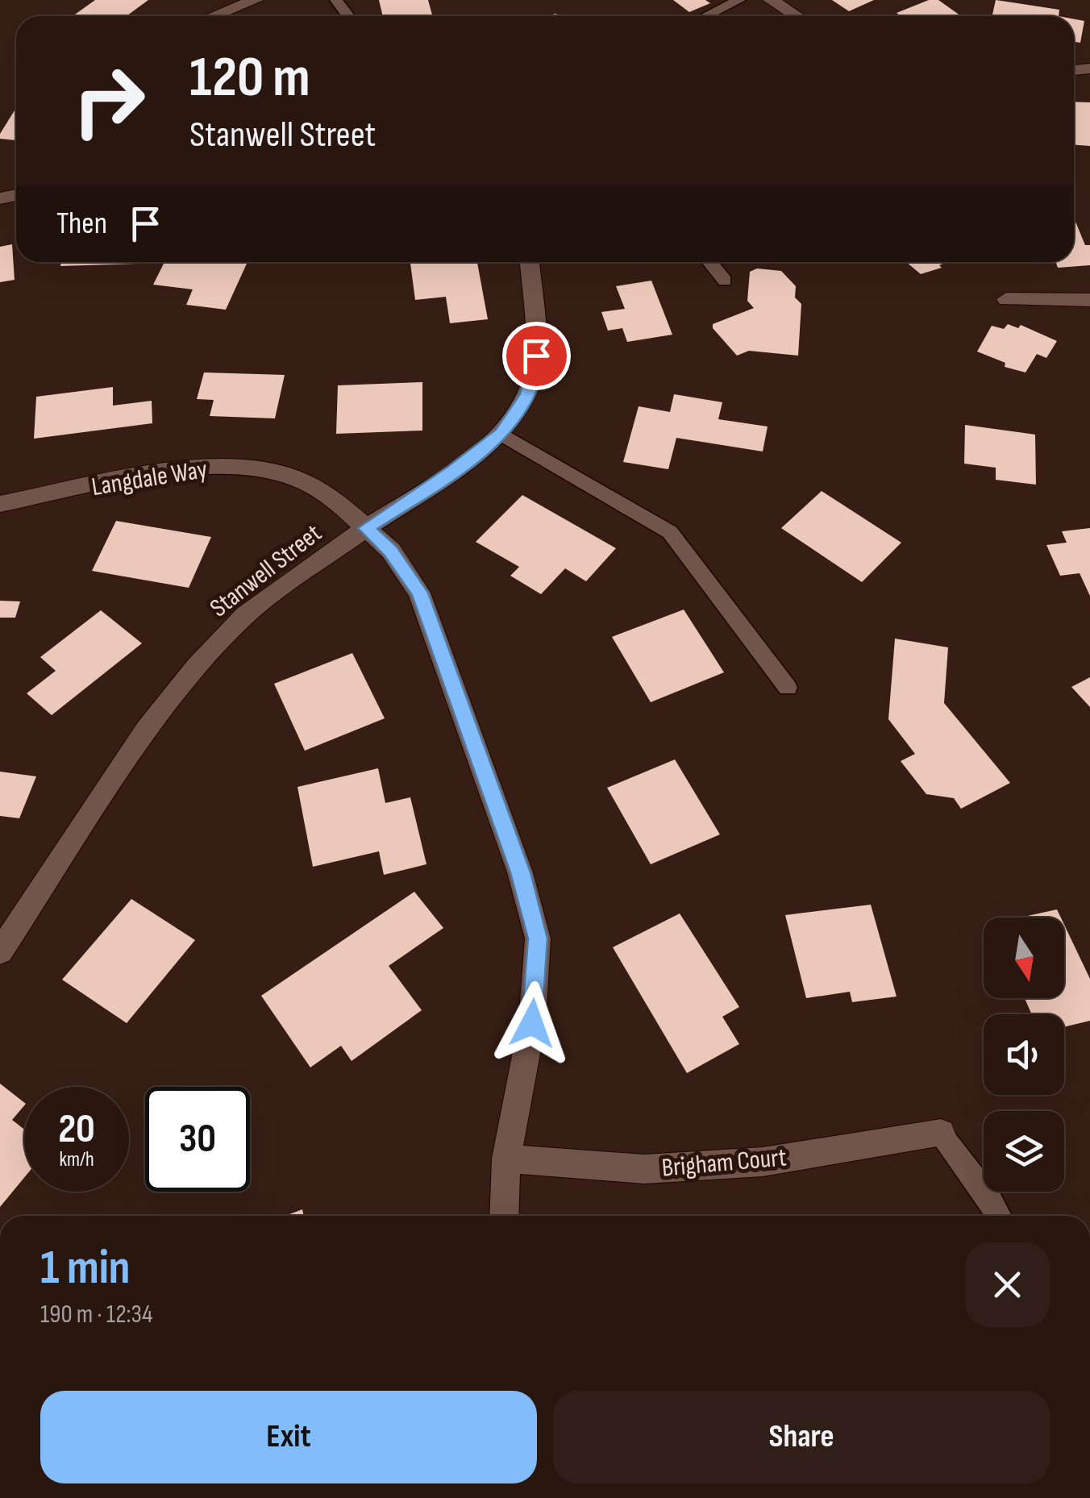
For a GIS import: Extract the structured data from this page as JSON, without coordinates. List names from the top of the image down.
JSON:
{
  "streets": {
    "street": ["Langdale Way", "Stanwell Street", "Brigham Court"]
  },
  "crossings": [
    ["Langdale Way", "Stanwell Street"],
    ["Langdale Way", "Brigham Court"]
  ],
  "north": "bottom",
  "page": {
    "turn": ["120 m", "Stanwell Street"],
    "then": "Then",
    "speed": "20 km/h",
    "limit": "30",
    "heading": ["1 min", "190 m · 12:34"],
    "buttons": ["Exit", "Share"]
  }
}
